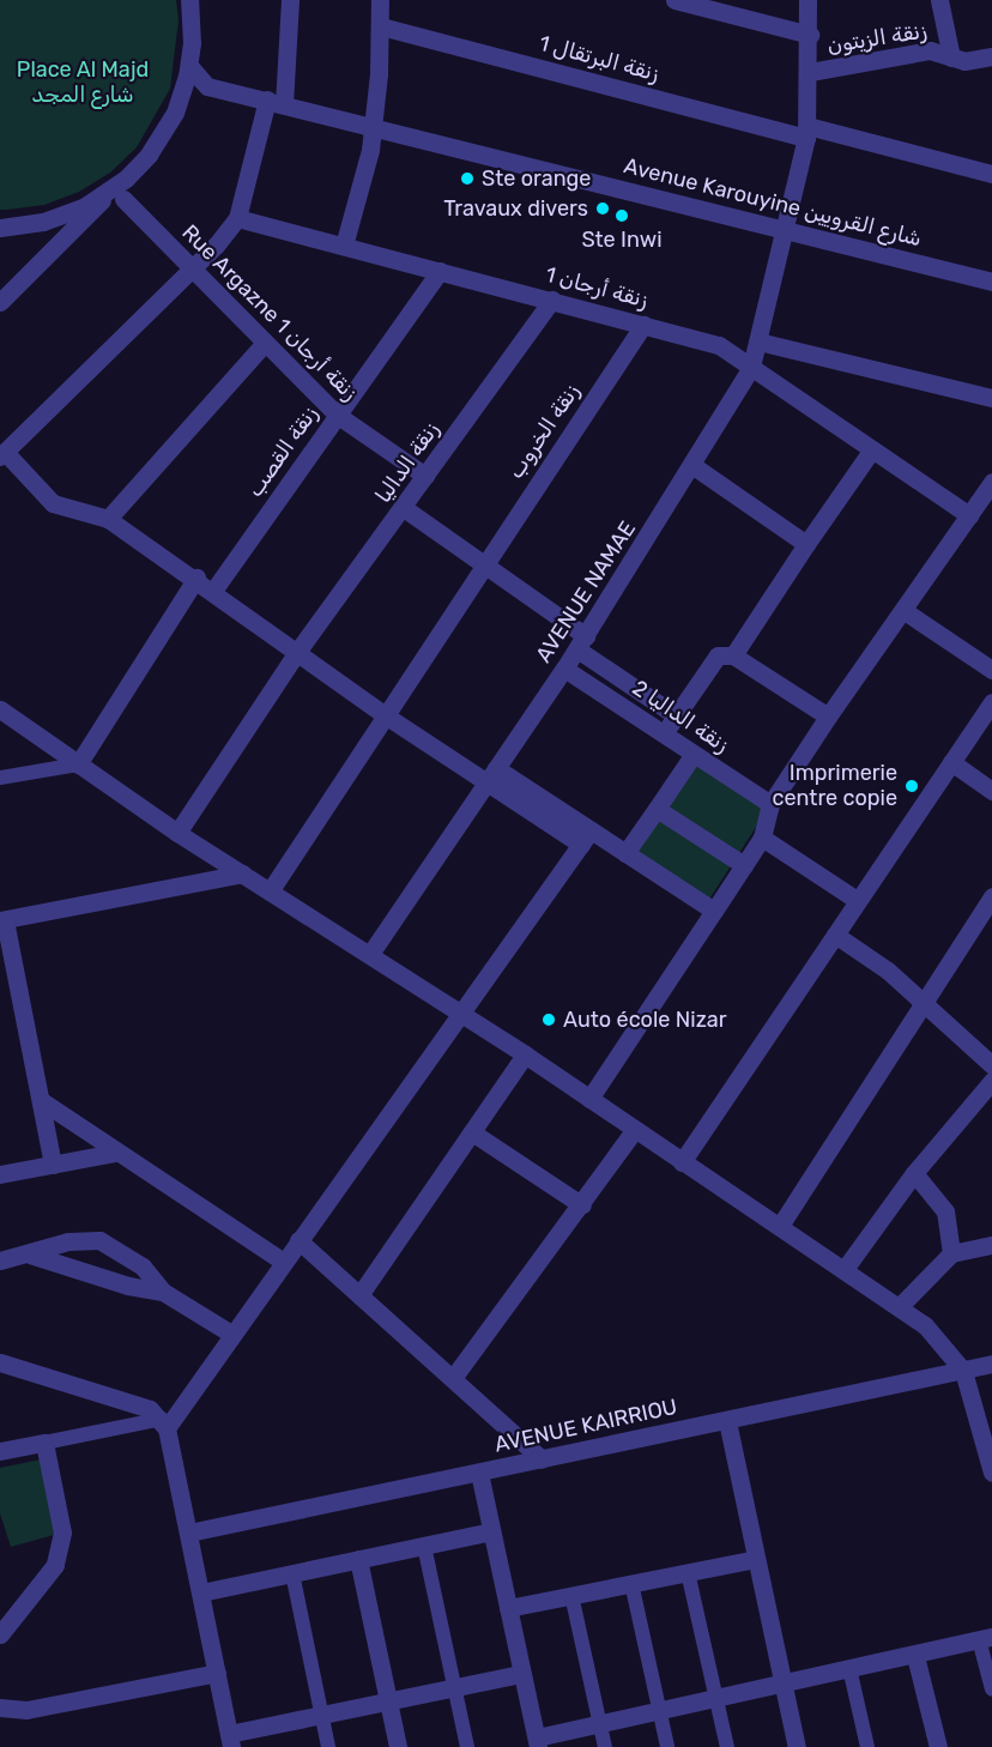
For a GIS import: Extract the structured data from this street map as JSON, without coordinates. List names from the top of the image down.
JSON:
{
  "streets": {
    "street": [
      "زنقة الزيتون",
      "زنقة البرتقال 1",
      "Avenue Karouyine شارع القرويين",
      "زنقة أرجان 1",
      "Rue Argazne 1 زنقة أرجان",
      "زنقة الخروب",
      "زنقة القصب",
      "زنقة الداليا",
      "AVENUE NAMAE",
      "زنقة الداليا 2",
      "AVENUE KAIRRIOU"
    ]
  },
  "crossings": [
    ["زنقة الزيتون", "AVENUE NAMAE"],
    ["زنقة البرتقال 1", "AVENUE NAMAE"],
    ["Avenue Karouyine شارع القرويين", "AVENUE NAMAE"],
    ["زنقة أرجان 1", "زنقة الخروب"],
    ["زنقة أرجان 1", "زنقة القصب"],
    ["زنقة أرجان 1", "زنقة الداليا"],
    ["زنقة أرجان 1", "AVENUE NAMAE"],
    ["Rue Argazne 1 زنقة أرجان", "زنقة القصب"],
    ["Rue Argazne 1 زنقة أرجان", "زنقة الداليا"],
    ["زنقة الخروب", "زنقة الداليا 2"],
    ["زنقة الداليا", "زنقة الداليا 2"],
    ["AVENUE NAMAE", "زنقة الداليا 2"]
  ],
  "parks": ["Place Al Majd شارع المجد"],
  "places": [
    "Ste orange",
    "Travaux divers",
    "Ste Inwi",
    "Imprimerie centre copie",
    "Auto école Nizar"
  ]
}
